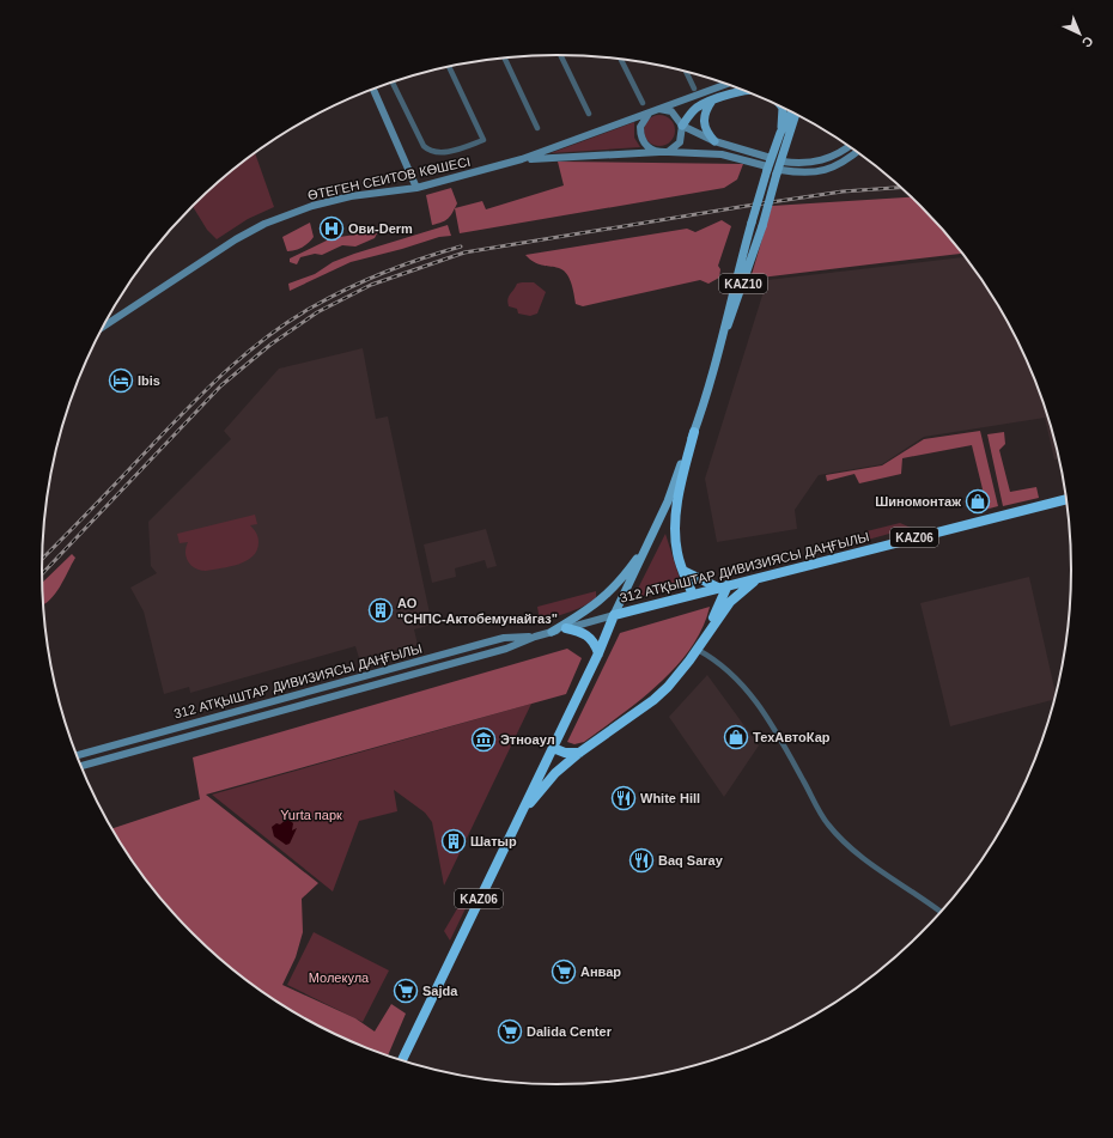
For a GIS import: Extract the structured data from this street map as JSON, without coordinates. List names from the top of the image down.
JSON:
{
  "streets": {
    "highway": ["KАZ06", "312 АТҚЫШТАР ДИВИЗИЯСЫ ДАҢҒЫЛЫ"],
    "main road": ["ӨТЕГЕН СЕИТОВ КӨШЕСІ", "KAZ10"]
  },
  "crossings": [
    ["KAZ10", "KАZ06"],
    ["KAZ10", "312 АТҚЫШТАР ДИВИЗИЯСЫ ДАҢҒЫЛЫ"],
    ["KАZ06", "312 АТҚЫШТАР ДИВИЗИЯСЫ ДАҢҒЫЛЫ"]
  ],
  "parks": ["Yurta парк", "Молекула"],
  "places": {
    "hospital": ["Ови-Derm"],
    "hotel": ["Ibis"],
    "shop": ["Шиномонтаж", "ТехАвтоКар"],
    "building": ["АО \"СНПС-Актобемунайгаз\"", "Шатыр"],
    "museum": ["Этноаул"],
    "restaurant": ["White Hill", "Baq Saray"],
    "supermarket": ["Анвар", "Sajda", "Dalida Center"]
  },
  "north": "bottom right"
}
